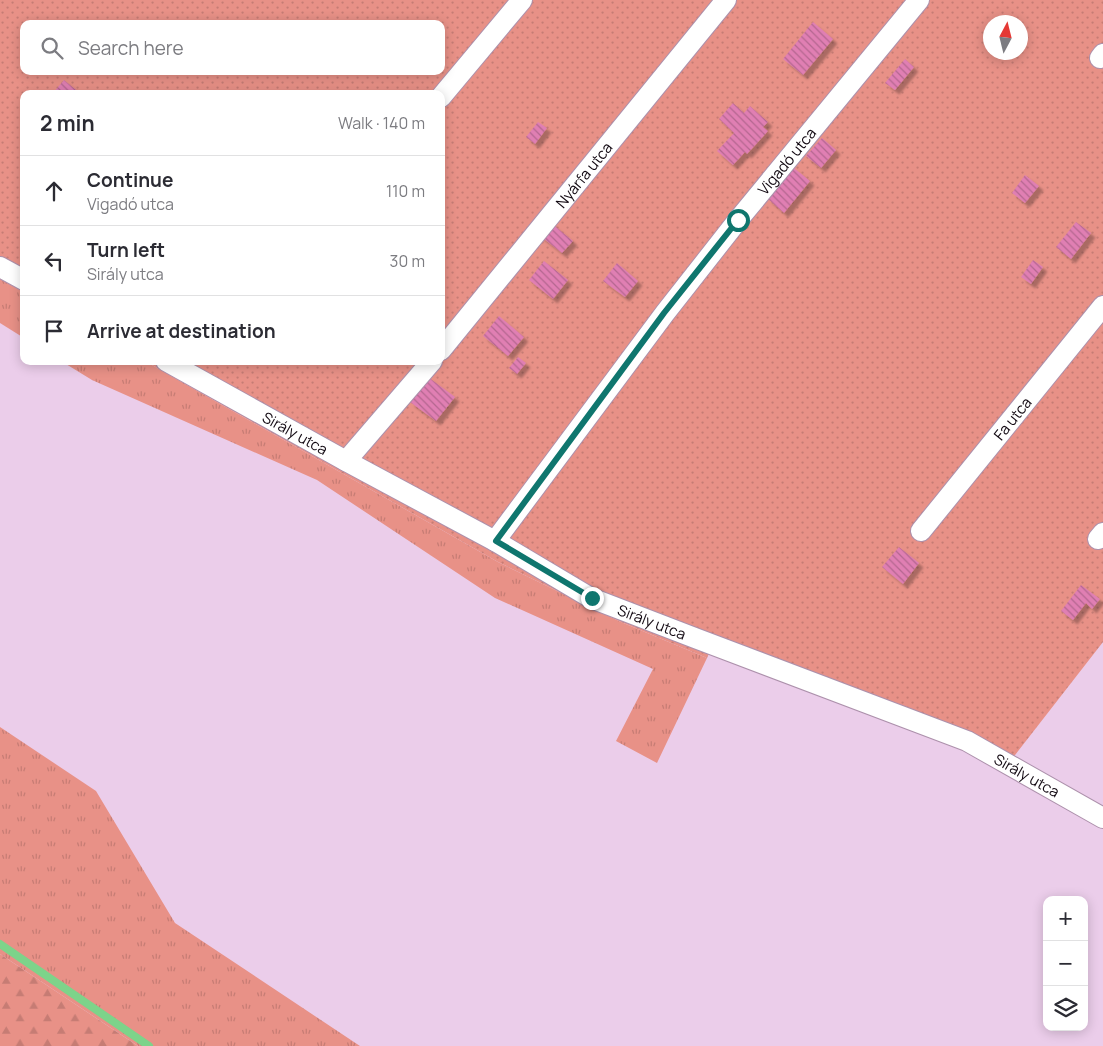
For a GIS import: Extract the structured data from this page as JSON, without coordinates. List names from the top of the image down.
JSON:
{
  "streets": {
    "street": [
      "Vigadó utca",
      "Nyárfa utca",
      "Fa utca",
      "Sirály utca"
    ]
  },
  "crossings": [
    ["Vigadó utca", "Sirály utca"]
  ],
  "north": "top",
  "page": {
    "search": "Search here",
    "heading": ["2 min", "Walk · 140 m"],
    "list": [
      ["Continue", "Vigadó utca", "110 m"],
      ["Turn left", "Sirály utca", "30 m"],
      "Arrive at destination"
    ],
    "map_buttons": ["+", "−"]
  }
}
